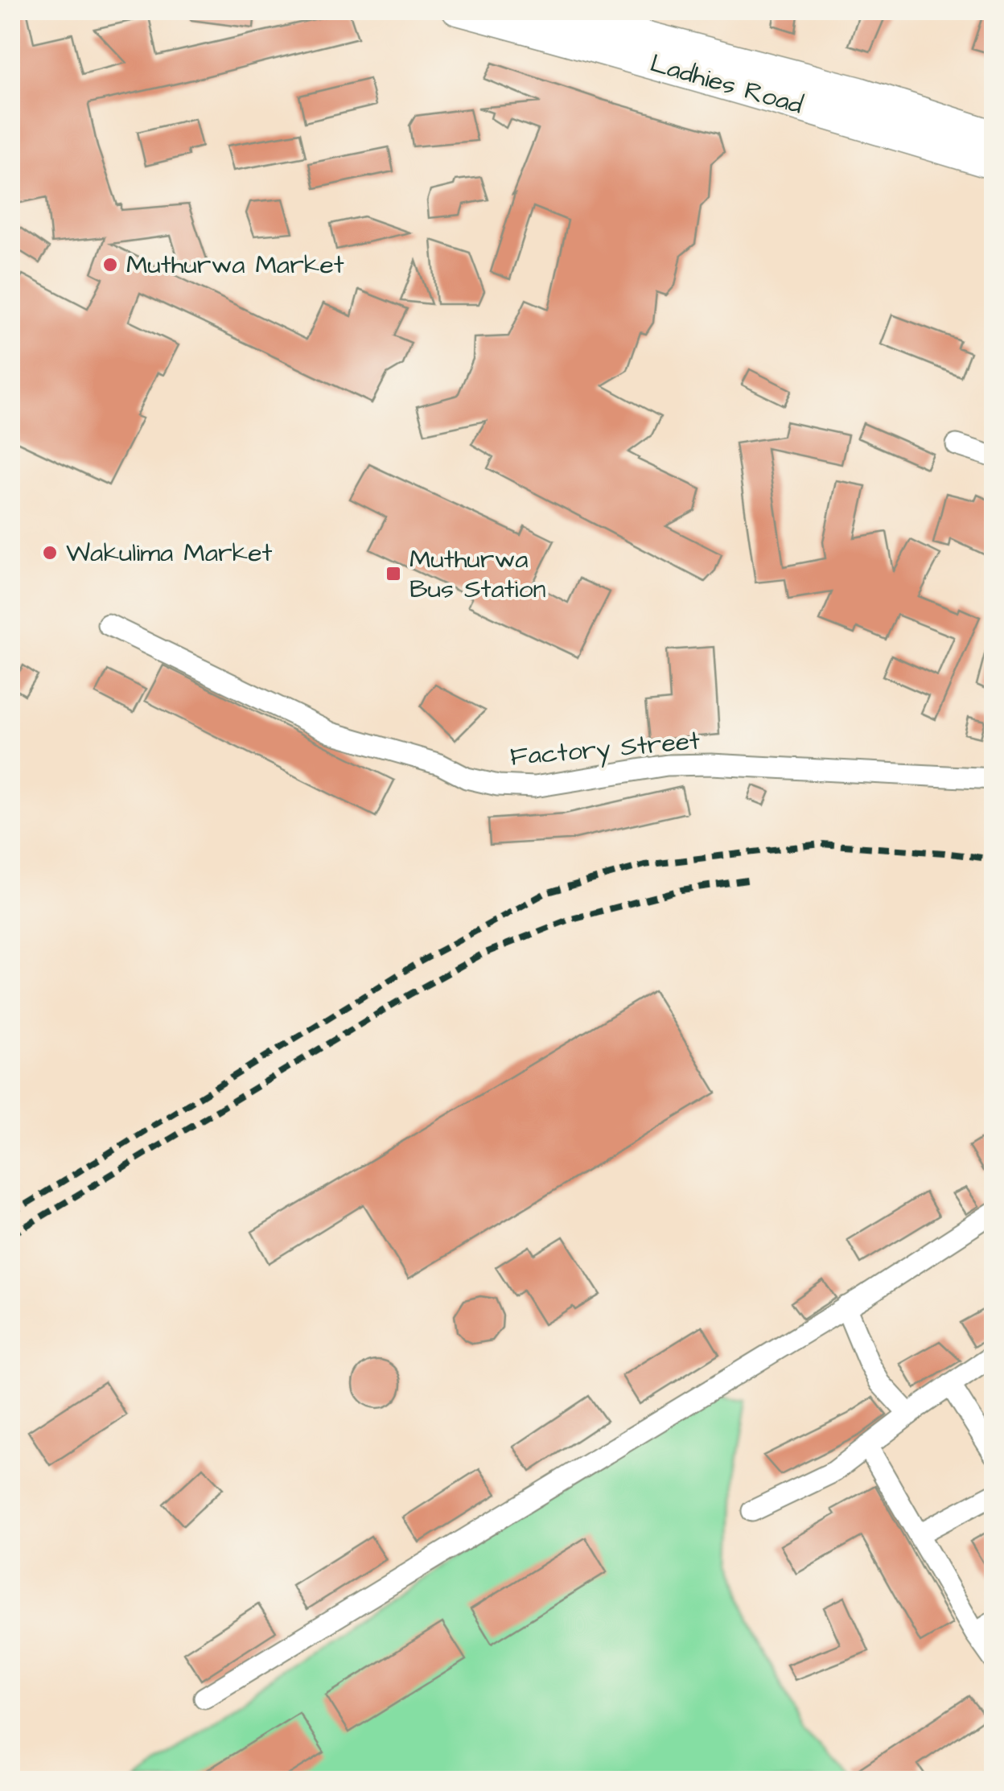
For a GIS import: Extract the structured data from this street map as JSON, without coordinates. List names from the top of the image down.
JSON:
{
  "streets": {
    "main road": ["Ladhies Road"],
    "street": ["Factory Street"]
  },
  "places": {
    "other": ["Muthurwa Market", "Wakulima Market"],
    "transit": ["Muthurwa Bus Station"]
  }
}
